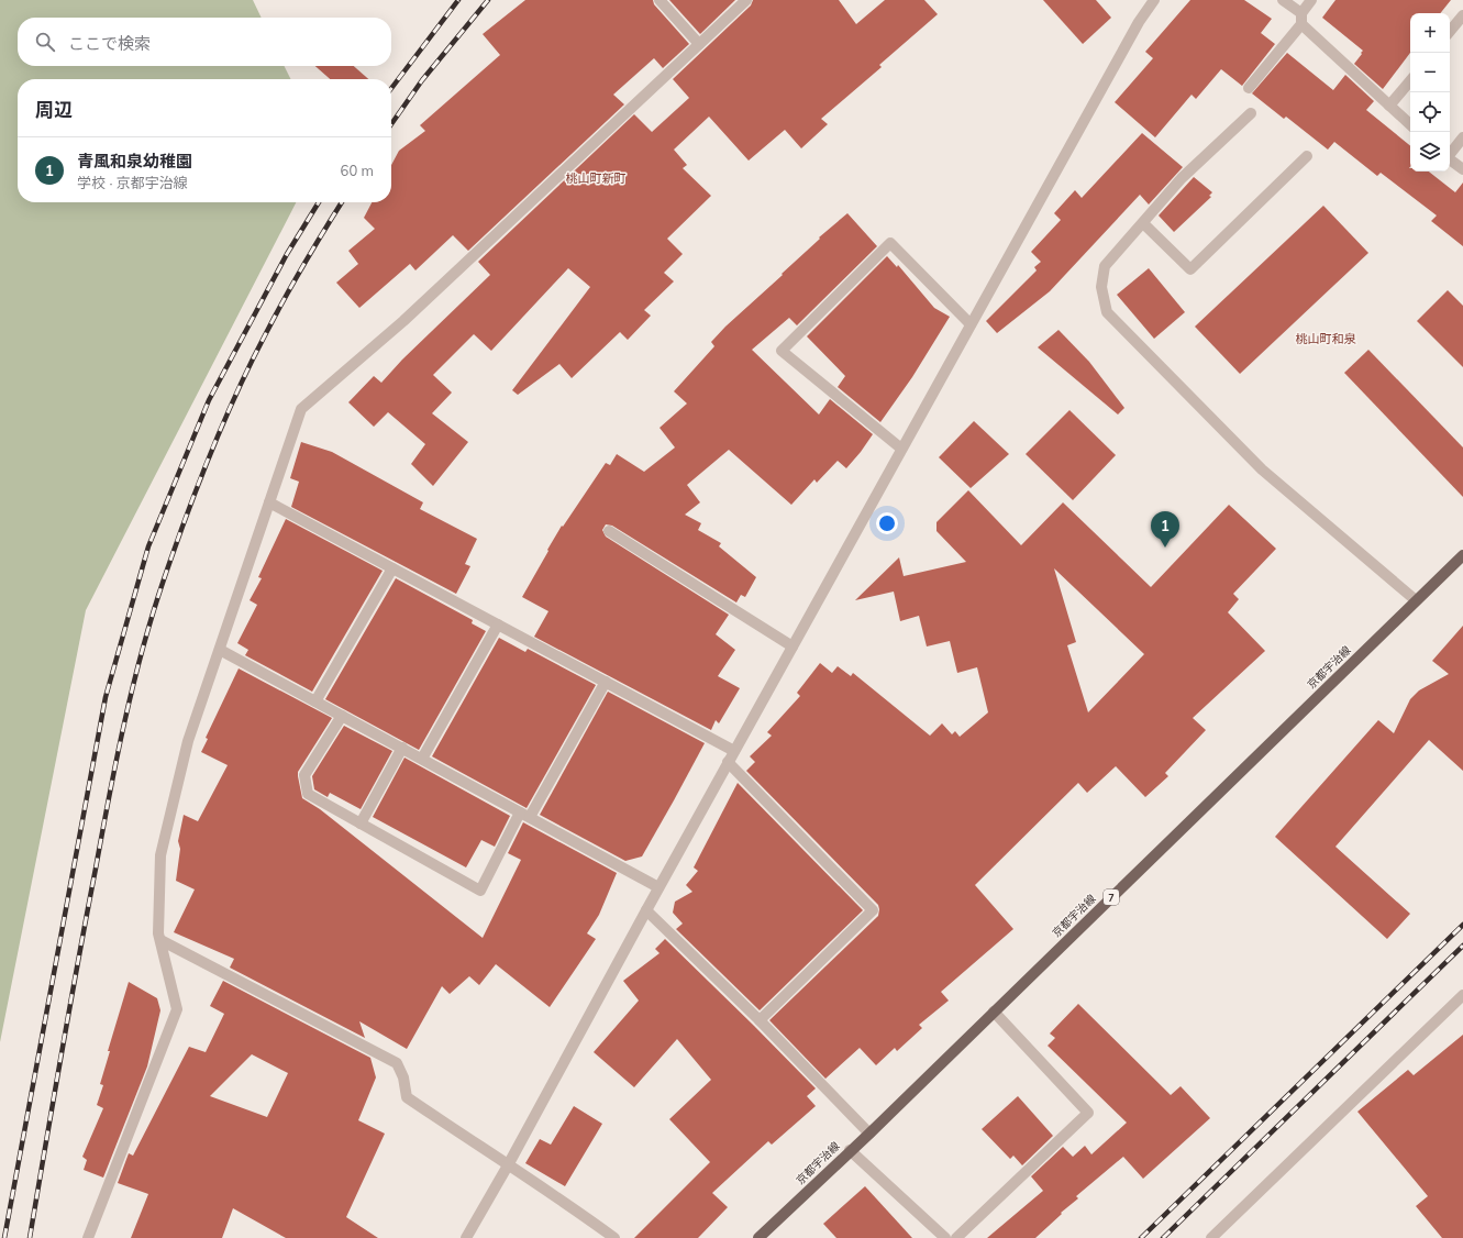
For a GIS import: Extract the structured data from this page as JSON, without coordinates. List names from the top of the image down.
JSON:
{
  "streets": {
    "main road": ["京都宇治線", "7"]
  },
  "districts": ["桃山町新町", "桃山町和泉"],
  "page": {
    "map_buttons": ["+", "−"],
    "search": "ここで検索",
    "heading": "周辺",
    "list": [
      {
        "mark": "1",
        "name": "青風和泉幼稚園",
        "note": "学校 · 京都宇治線",
        "value": "60 m"
      }
    ],
    "pins": "1"
  }
}
